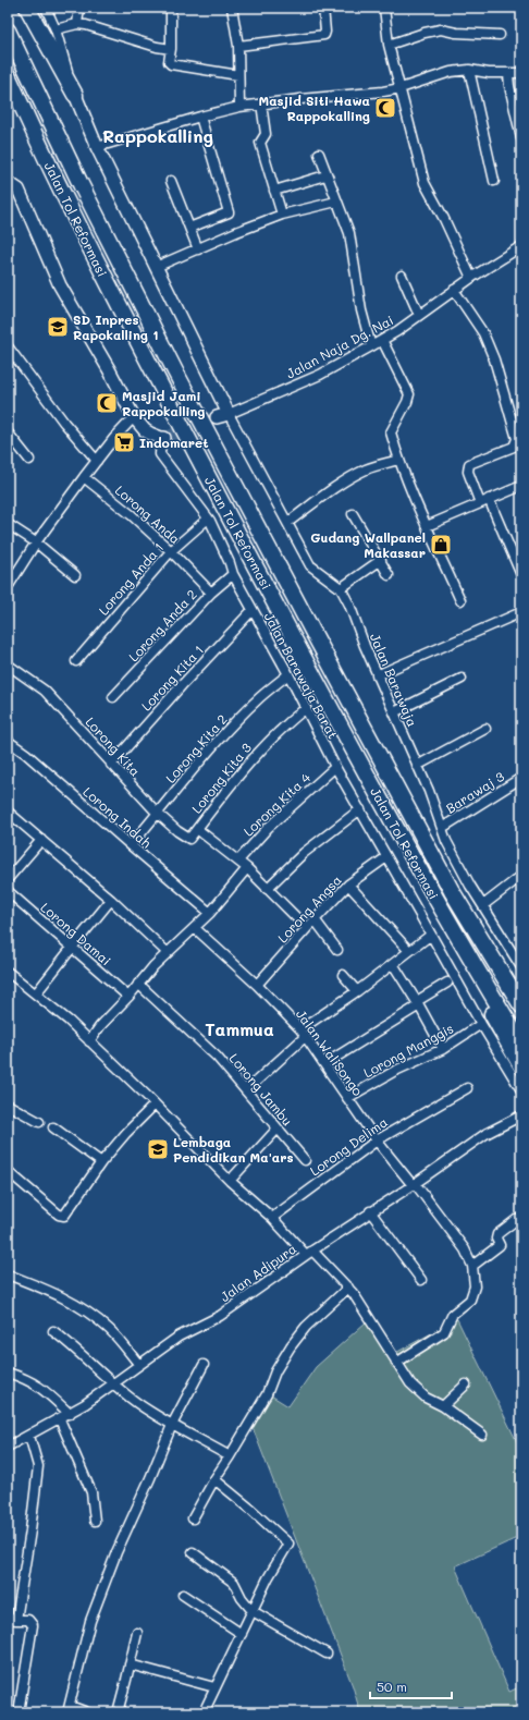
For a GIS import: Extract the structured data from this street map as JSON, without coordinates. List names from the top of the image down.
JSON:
{
  "streets": {
    "highway": ["Jalan Tol Reformasi"],
    "street": [
      "Jalan Naja Dg. Nai",
      "Lorong Anda",
      "Lorong Anda 1",
      "Lorong Anda 2",
      "Jalan Barawaja Barat",
      "Lorong Kita 1",
      "Jalan Barawaja",
      "Lorong Kita",
      "Lorong Kita 2",
      "Lorong Kita 3",
      "Barawaj 3",
      "Lorong Kita 4",
      "Lorong Indah",
      "Lorong Angsa",
      "Lorong Damai",
      "Lorong Manggis",
      "Jalan WaliSongo",
      "Lorong Jambu",
      "Lorong Delima",
      "Jalan Adipura"
    ]
  },
  "crossings": [
    ["Jalan Naja Dg. Nai", "Jalan Barawaja"],
    ["Lorong Anda", "Lorong Anda 1"],
    ["Lorong Anda", "Lorong Anda 2"],
    ["Lorong Anda 1", "Jalan Barawaja Barat"],
    ["Lorong Anda 2", "Jalan Barawaja Barat"],
    ["Jalan Barawaja Barat", "Lorong Kita 1"],
    ["Jalan Barawaja Barat", "Lorong Kita 2"],
    ["Jalan Barawaja Barat", "Lorong Kita 3"],
    ["Jalan Barawaja Barat", "Lorong Kita 4"],
    ["Jalan Barawaja Barat", "Lorong Angsa"],
    ["Jalan Barawaja Barat", "Lorong Manggis"],
    ["Lorong Kita 1", "Lorong Kita"],
    ["Jalan Barawaja", "Barawaj 3"],
    ["Lorong Kita", "Lorong Kita 2"],
    ["Lorong Kita", "Lorong Kita 3"],
    ["Lorong Kita 2", "Lorong Indah"],
    ["Lorong Kita 3", "Lorong Kita 4"],
    ["Lorong Kita 3", "Lorong Angsa"],
    ["Lorong Angsa", "Jalan WaliSongo"],
    ["Lorong Manggis", "Jalan WaliSongo"],
    ["Jalan WaliSongo", "Lorong Delima"],
    ["Jalan WaliSongo", "Jalan Adipura"]
  ],
  "districts": ["Rappokalling", "Tammua"],
  "places": {
    "mosque": ["Masjid Siti Hawa Rappokalling", "Masjid Jami Rappokalling"],
    "school or university": ["SD Inpres Rapokalling 1", "Lembaga Pendidikan Ma'ars"],
    "supermarket": ["Indomaret"],
    "shop": ["Gudang Wallpanel Makassar"]
  },
  "scale_bar": "50 m"
}
